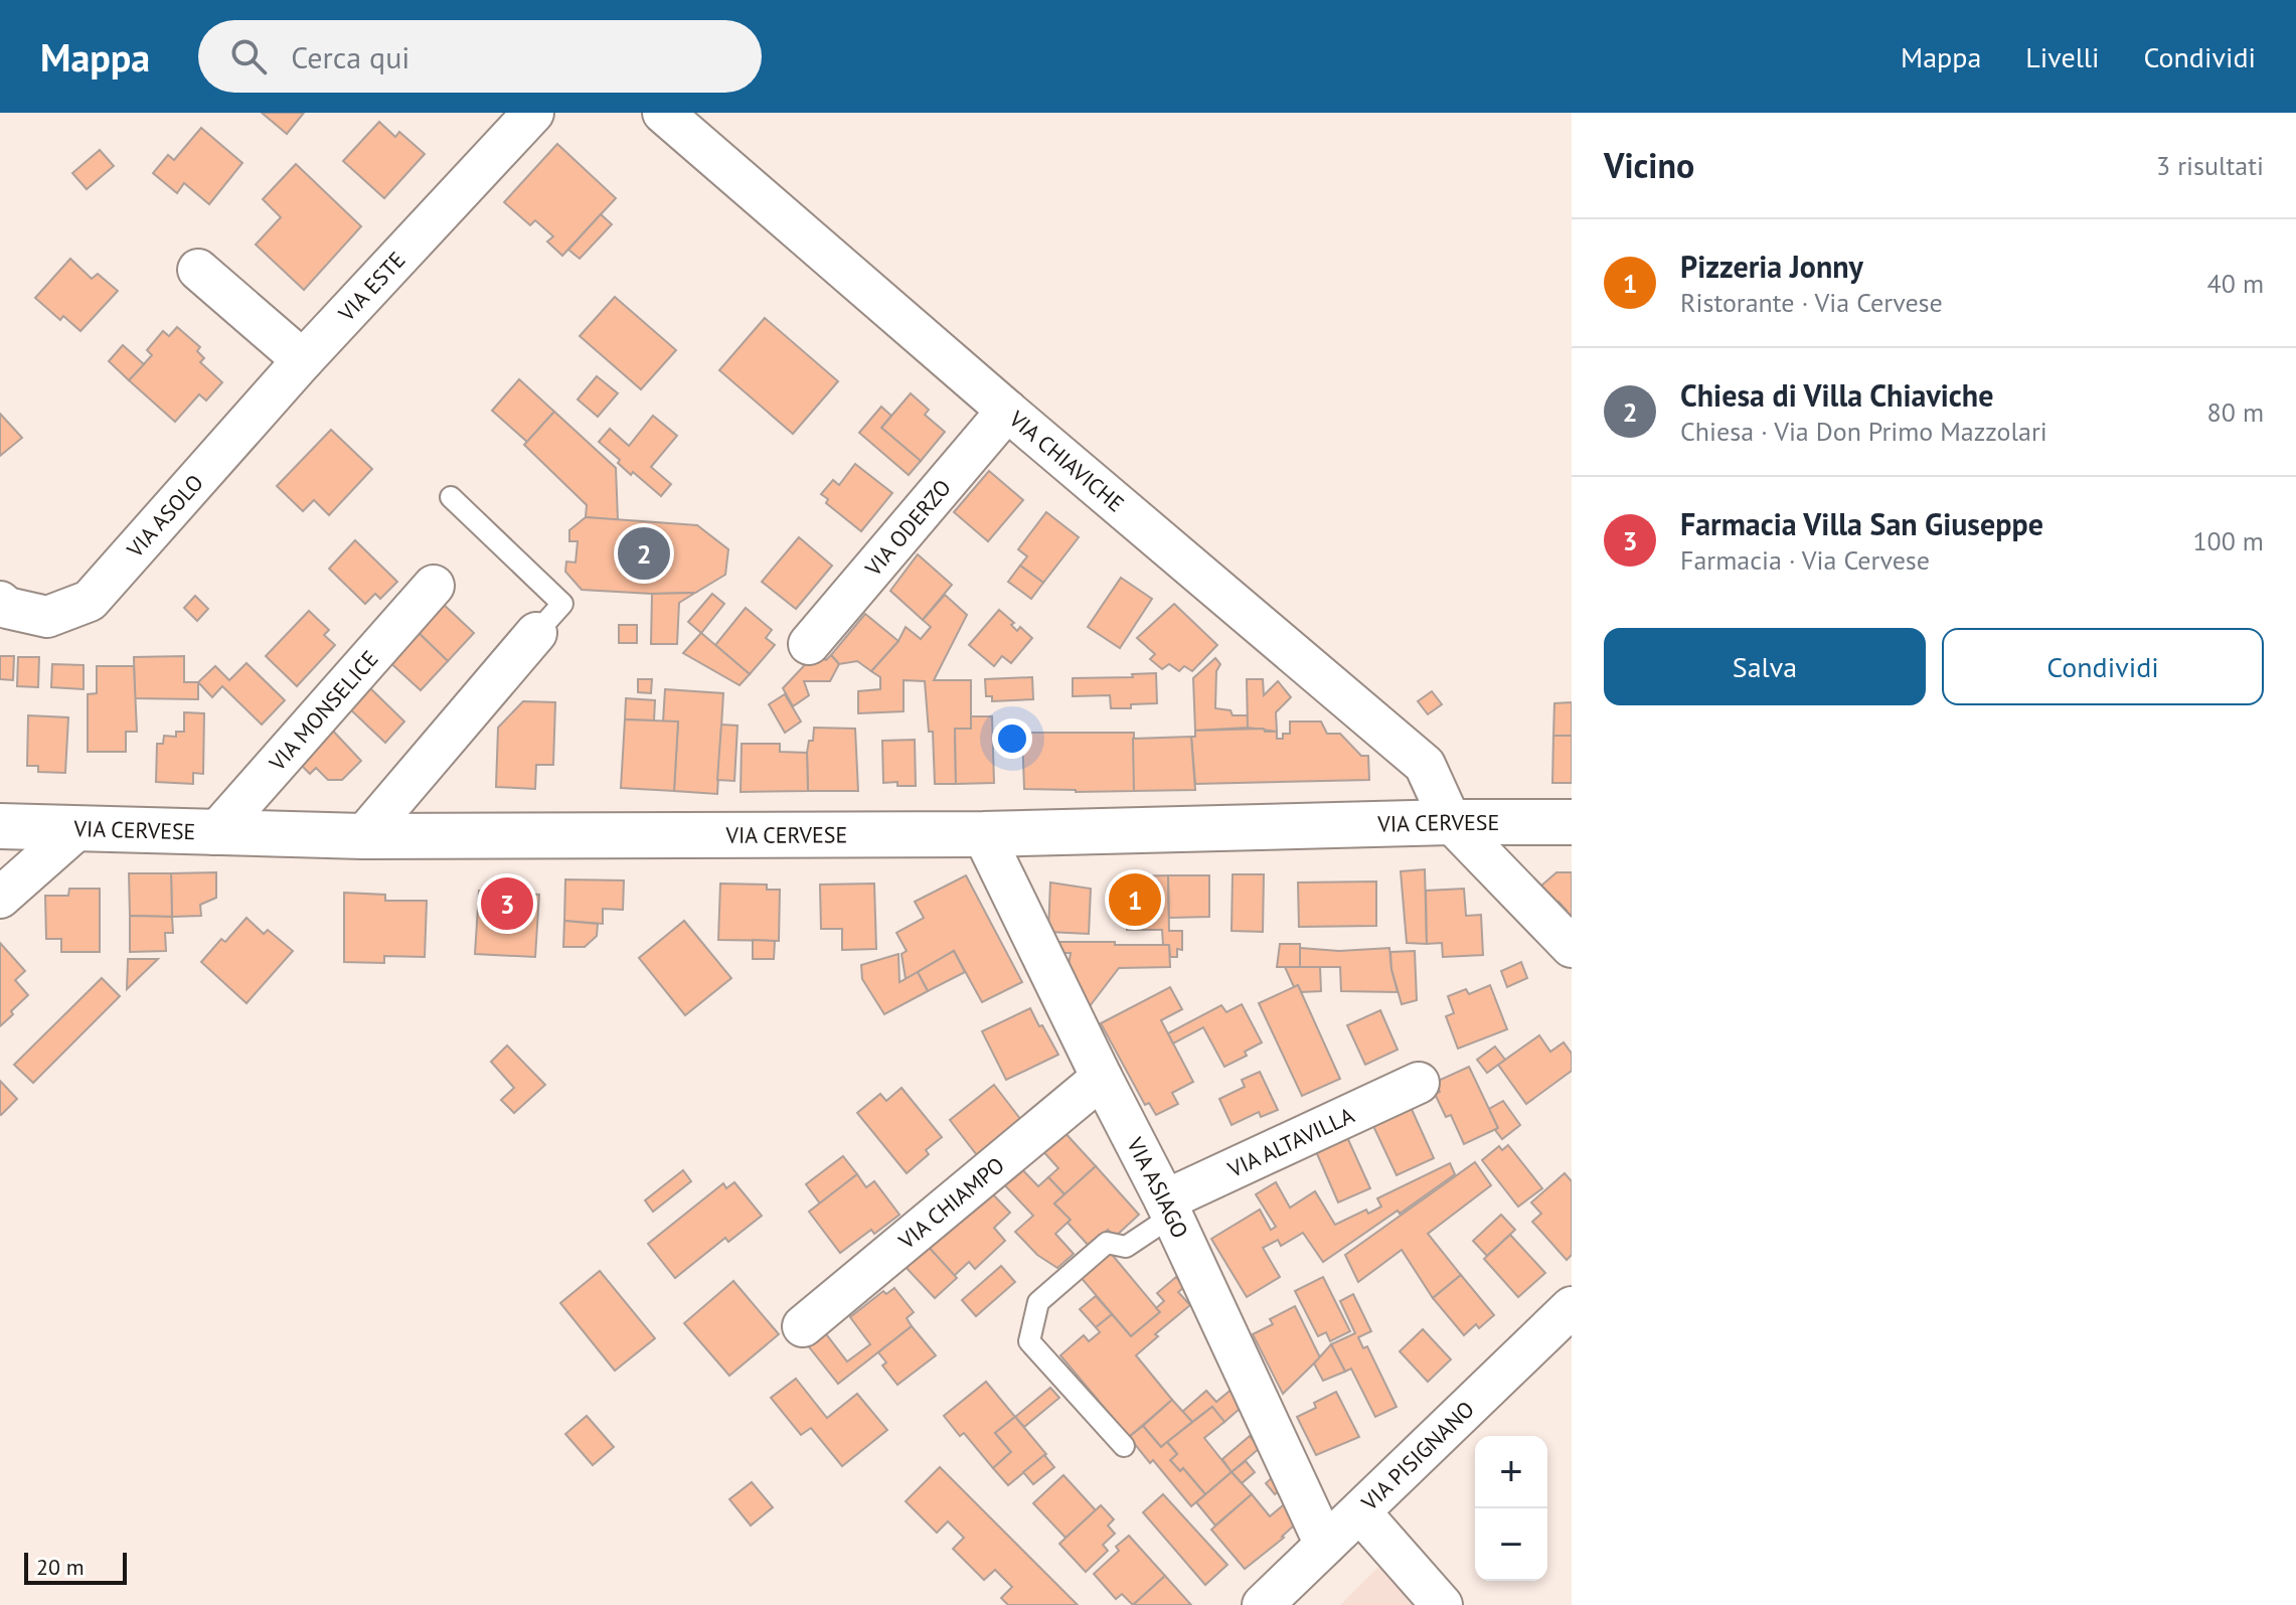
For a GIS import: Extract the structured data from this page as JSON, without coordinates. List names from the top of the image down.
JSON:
{
  "streets": {
    "main road": ["VIA CERVESE"],
    "street": [
      "VIA ESTE",
      "VIA CHIAVICHE",
      "VIA ASOLO",
      "VIA ODERZO",
      "VIA MONSELICE",
      "VIA ALTAVILLA",
      "VIA ASIAGO",
      "VIA CHIAMPO",
      "VIA PISIGNANO"
    ]
  },
  "crossings": [
    ["VIA ESTE", "VIA ASOLO"],
    ["VIA CHIAVICHE", "VIA ODERZO"],
    ["VIA CHIAVICHE", "VIA CERVESE"],
    ["VIA MONSELICE", "VIA CERVESE"],
    ["VIA CERVESE", "VIA ASIAGO"],
    ["VIA ALTAVILLA", "VIA ASIAGO"],
    ["VIA ASIAGO", "VIA CHIAMPO"],
    ["VIA ASIAGO", "VIA PISIGNANO"]
  ],
  "scale_bar": "20 m",
  "page": {
    "header": "Mappa",
    "search": "Cerca qui",
    "nav": ["Mappa", "Livelli", "Condividi"],
    "heading": ["Vicino", "3 risultati"],
    "list": [
      {
        "mark": "1",
        "name": "Pizzeria Jonny",
        "note": "Ristorante · Via Cervese",
        "value": "40 m"
      },
      {
        "mark": "2",
        "name": "Chiesa di Villa Chiaviche",
        "note": "Chiesa · Via Don Primo Mazzolari",
        "value": "80 m"
      },
      {
        "mark": "3",
        "name": "Farmacia Villa San Giuseppe",
        "note": "Farmacia · Via Cervese",
        "value": "100 m"
      }
    ],
    "pins": ["2", "1", "3"],
    "buttons": ["Salva", "Condividi"],
    "map_buttons": ["+", "−"],
    "scale": "20 m"
  }
}
